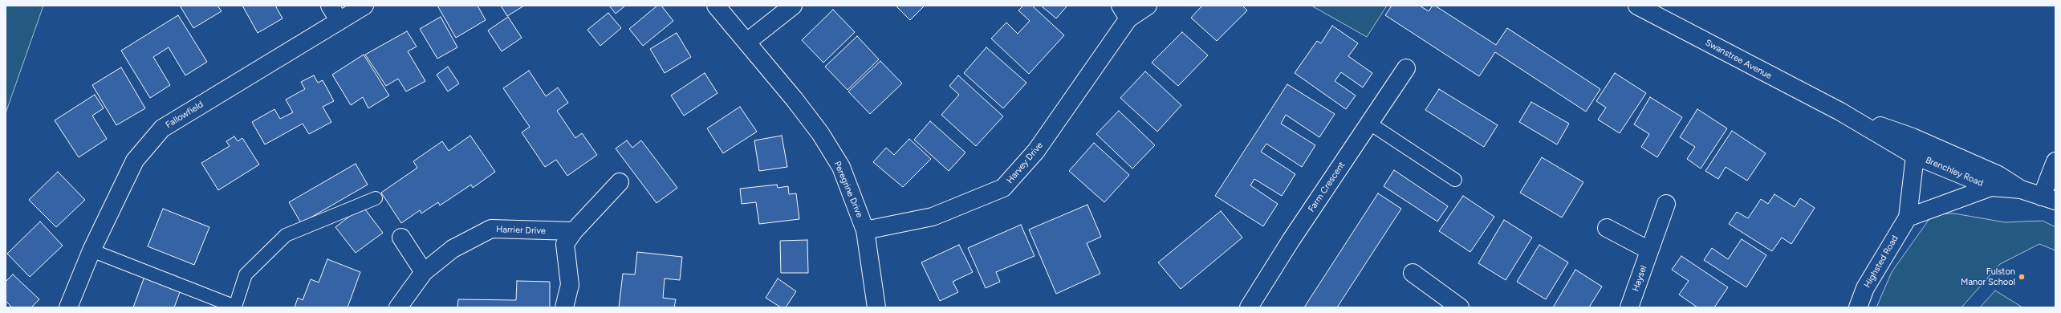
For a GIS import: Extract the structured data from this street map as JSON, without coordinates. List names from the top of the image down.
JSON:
{
  "streets": {
    "street": [
      "Swanstree Avenue",
      "Fallowfield",
      "Harvey Drive",
      "Brenchley Road",
      "Farm Crescent",
      "Peregrine Drive",
      "Harrier Drive",
      "Highsted Road",
      "Haysel"
    ]
  },
  "crossings": [
    ["Swanstree Avenue", "Brenchley Road"],
    ["Swanstree Avenue", "Highsted Road"],
    ["Harvey Drive", "Peregrine Drive"],
    ["Brenchley Road", "Highsted Road"]
  ],
  "places": ["Fulston Manor School"]
}
